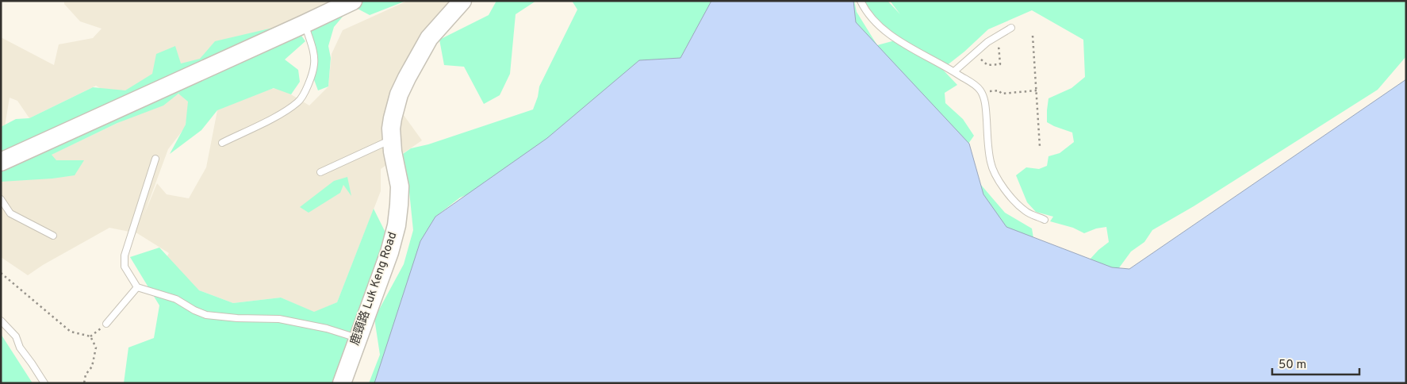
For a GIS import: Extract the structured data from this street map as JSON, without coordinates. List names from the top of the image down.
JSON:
{
  "streets": {
    "street": ["鹿頸路 Luk Keng Road"]
  },
  "scale_bar": "50 m"
}
